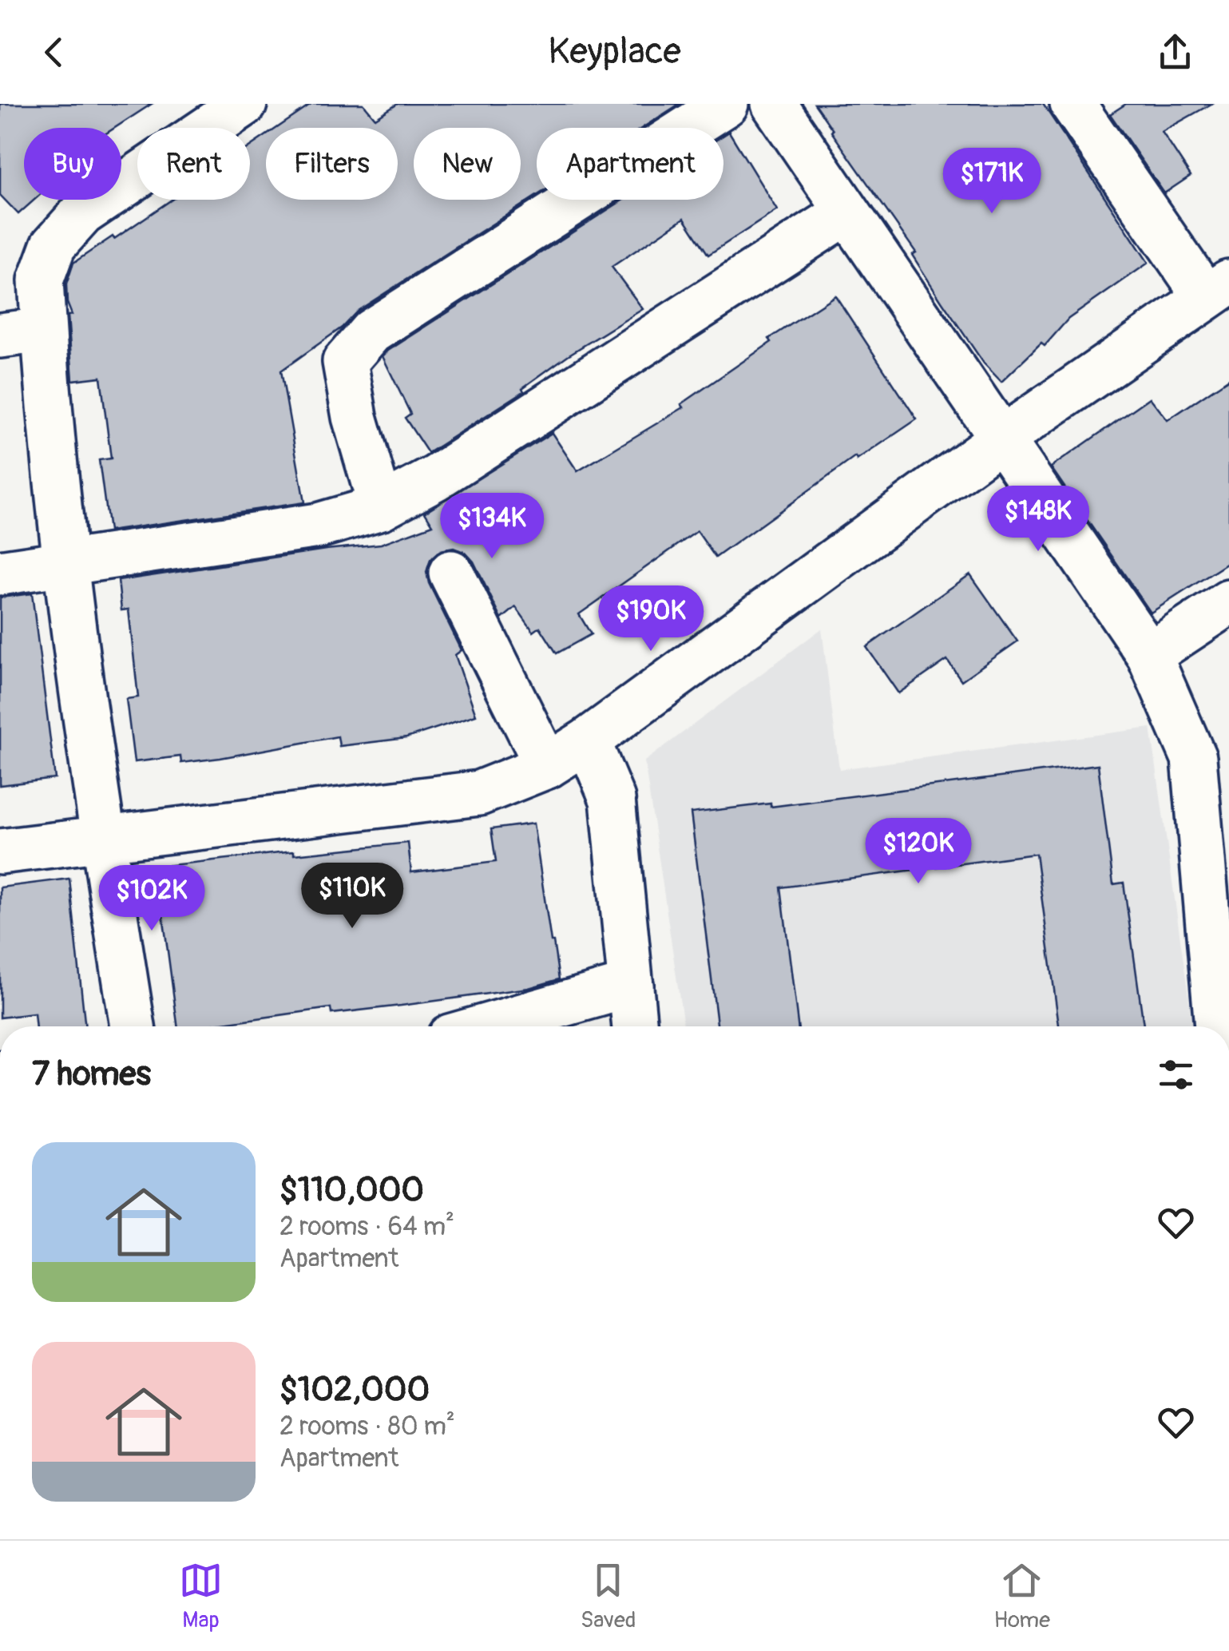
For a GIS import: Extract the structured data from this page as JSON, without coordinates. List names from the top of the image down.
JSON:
{
  "page": {
    "header": "Keyplace",
    "chip": [
      "Buy",
      "Rent",
      "Filters",
      "New",
      "Apartment"
    ],
    "price": [
      "$171K",
      "$148K",
      "$134K",
      "$190K",
      "$120K",
      "$110K",
      "$102K"
    ],
    "heading": "7 homes",
    "list": [
      {
        "name": "$110,000",
        "note": "2 rooms · 64 m² · Apartment"
      },
      {
        "name": "$102,000",
        "note": "2 rooms · 80 m² · Apartment"
      }
    ],
    "tabs": ["Map", "Saved", "Home"]
  }
}
